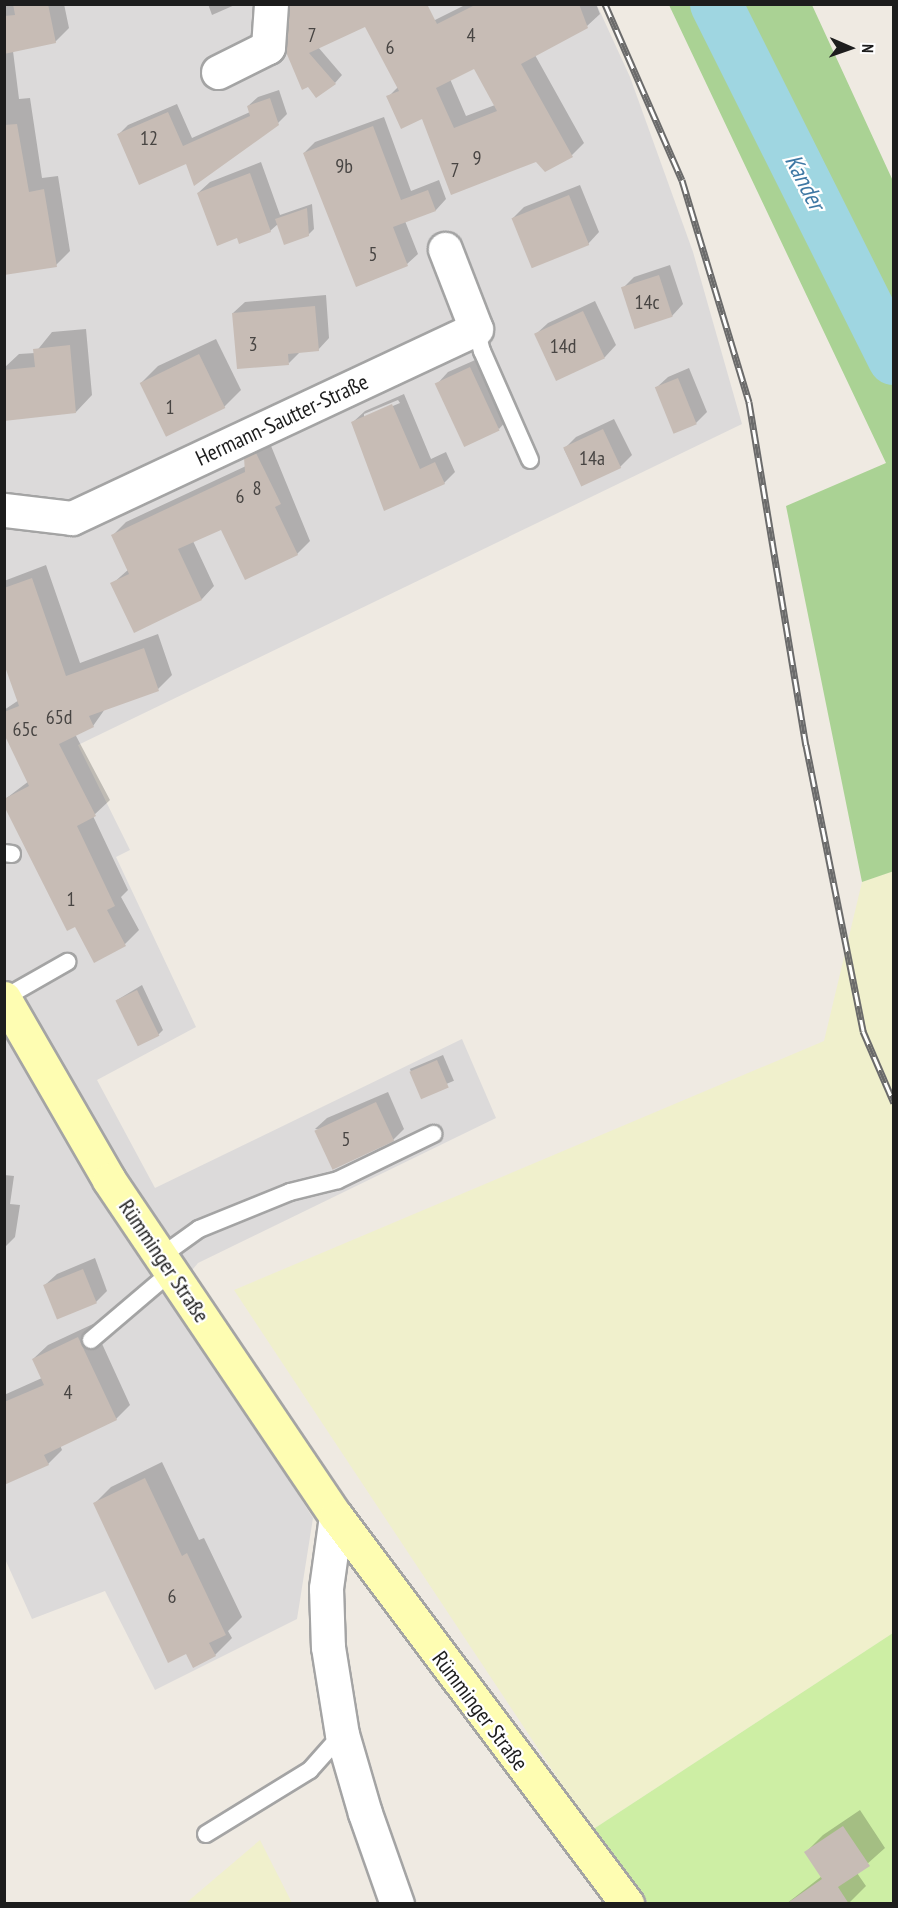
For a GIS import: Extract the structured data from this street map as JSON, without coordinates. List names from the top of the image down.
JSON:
{
  "streets": {
    "main road": ["Rümminger Straße"],
    "street": ["Hermann-Sautter-Straße"]
  },
  "water": ["Kander"],
  "house_numbers": [
    "7",
    "4",
    "6",
    "12",
    "9",
    "9b",
    "7",
    "5",
    "14c",
    "3",
    "14d",
    "1",
    "14a",
    "8",
    "6",
    "65d",
    "65c",
    "1",
    "5",
    "4",
    "6"
  ],
  "north": "right"
}
